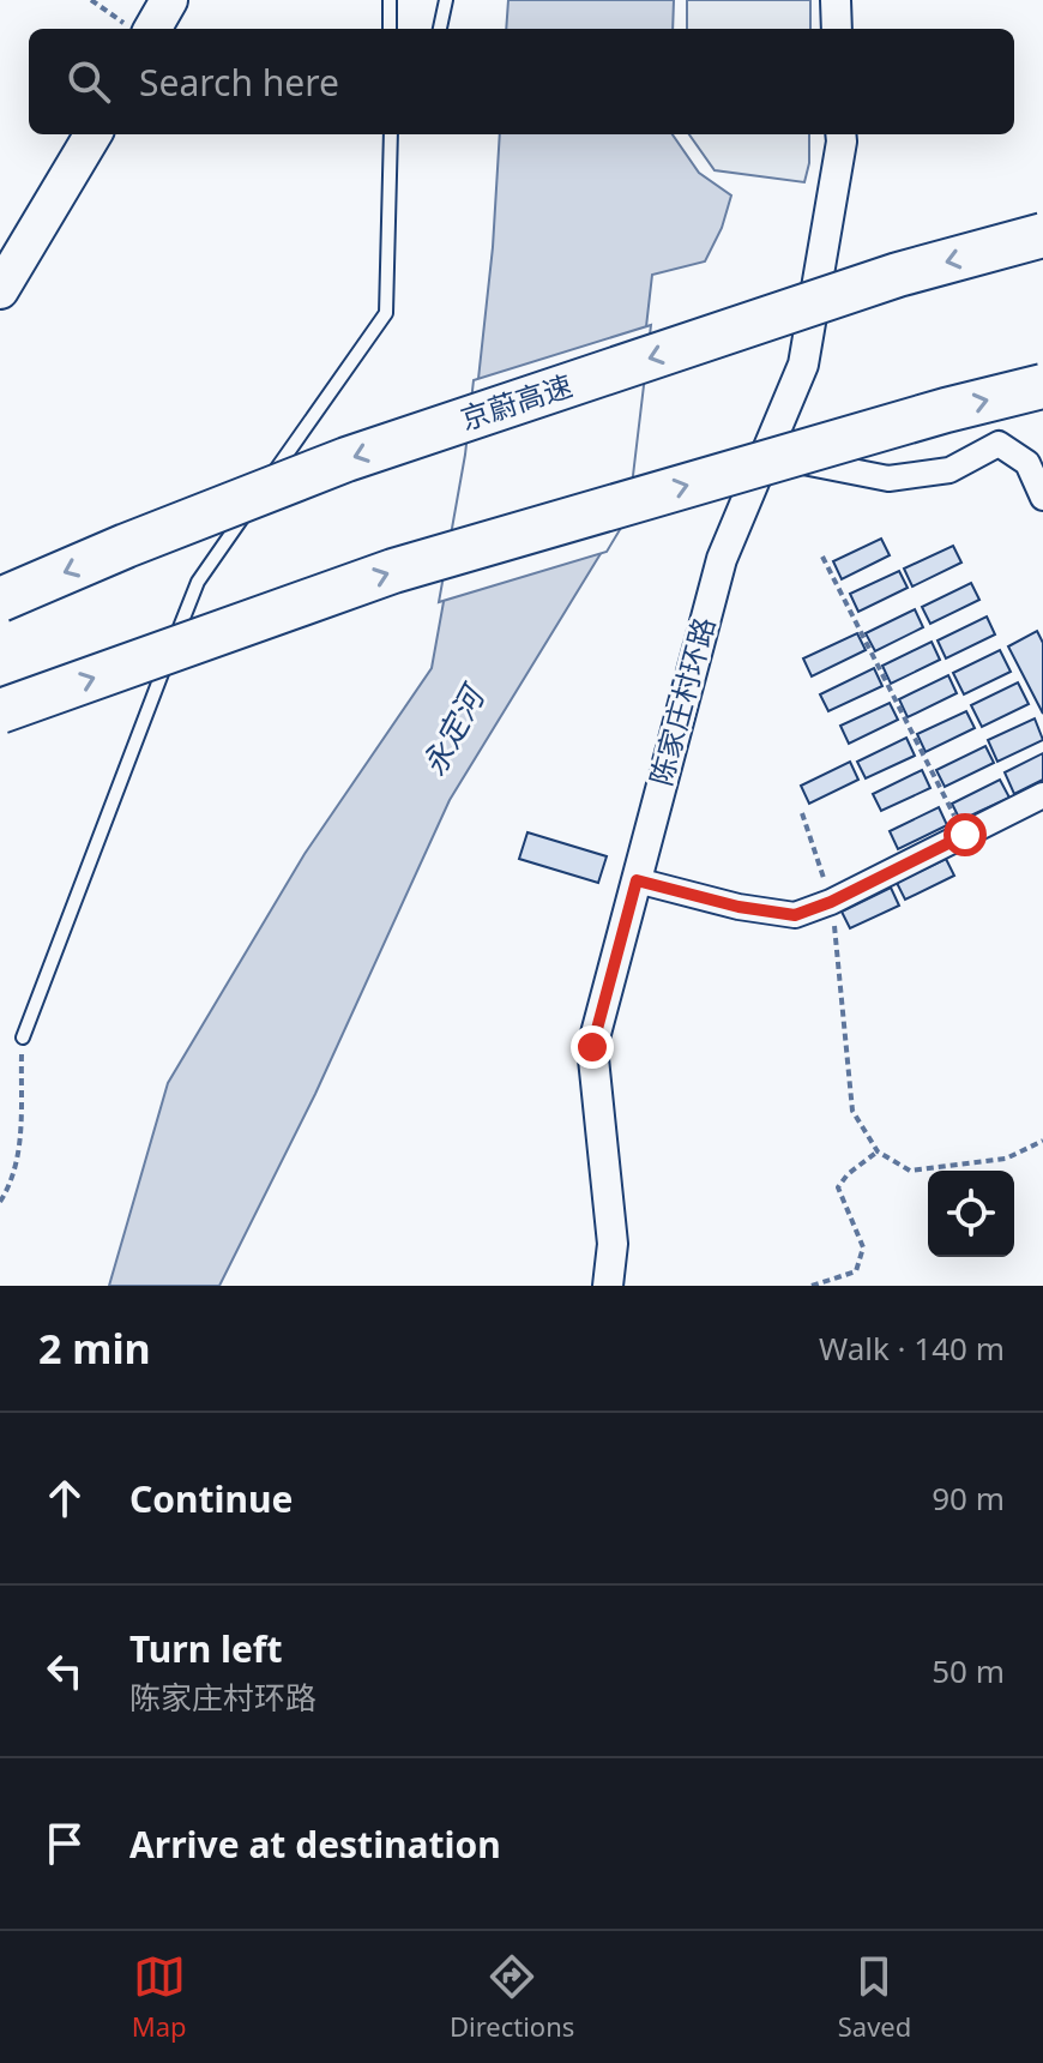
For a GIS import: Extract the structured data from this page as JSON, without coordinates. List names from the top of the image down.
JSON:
{
  "streets": {
    "highway": ["京蔚高速"],
    "street": ["陈家庄村环路"]
  },
  "water": ["永定河"],
  "page": {
    "search": "Search here",
    "heading": ["2 min", "Walk · 140 m"],
    "list": [
      ["Continue", "90 m"],
      ["Turn left", "陈家庄村环路", "50 m"],
      "Arrive at destination"
    ],
    "nav": ["Map", "Directions", "Saved"]
  }
}
